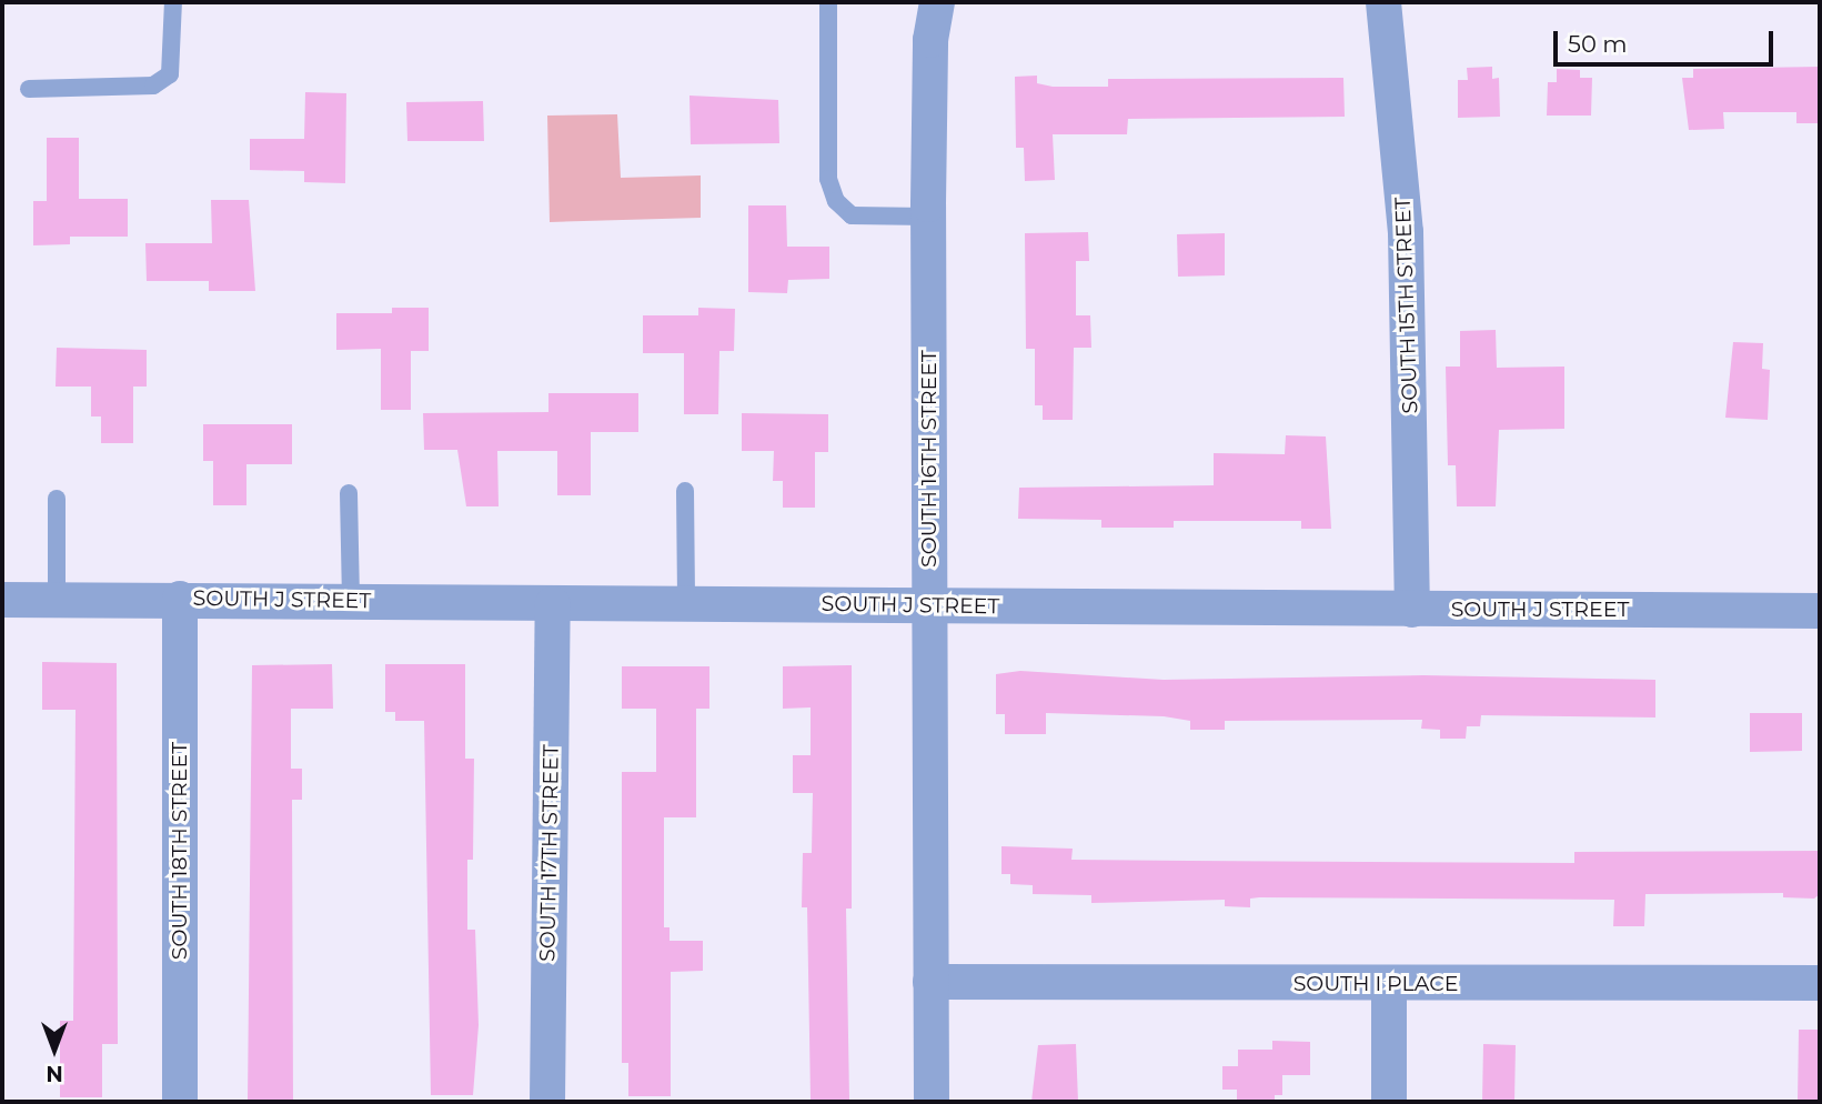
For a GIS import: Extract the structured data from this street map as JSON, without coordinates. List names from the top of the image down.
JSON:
{
  "streets": {
    "street": [
      "SOUTH 15TH STREET",
      "SOUTH 16TH STREET",
      "SOUTH J STREET",
      "SOUTH 18TH STREET",
      "SOUTH 17TH STREET",
      "SOUTH I PLACE"
    ]
  },
  "crossings": [
    ["SOUTH 15TH STREET", "SOUTH J STREET"],
    ["SOUTH 16TH STREET", "SOUTH J STREET"],
    ["SOUTH 16TH STREET", "SOUTH I PLACE"],
    ["SOUTH J STREET", "SOUTH 18TH STREET"],
    ["SOUTH J STREET", "SOUTH 17TH STREET"]
  ],
  "scale_bar": "50 m",
  "north": "bottom"
}
